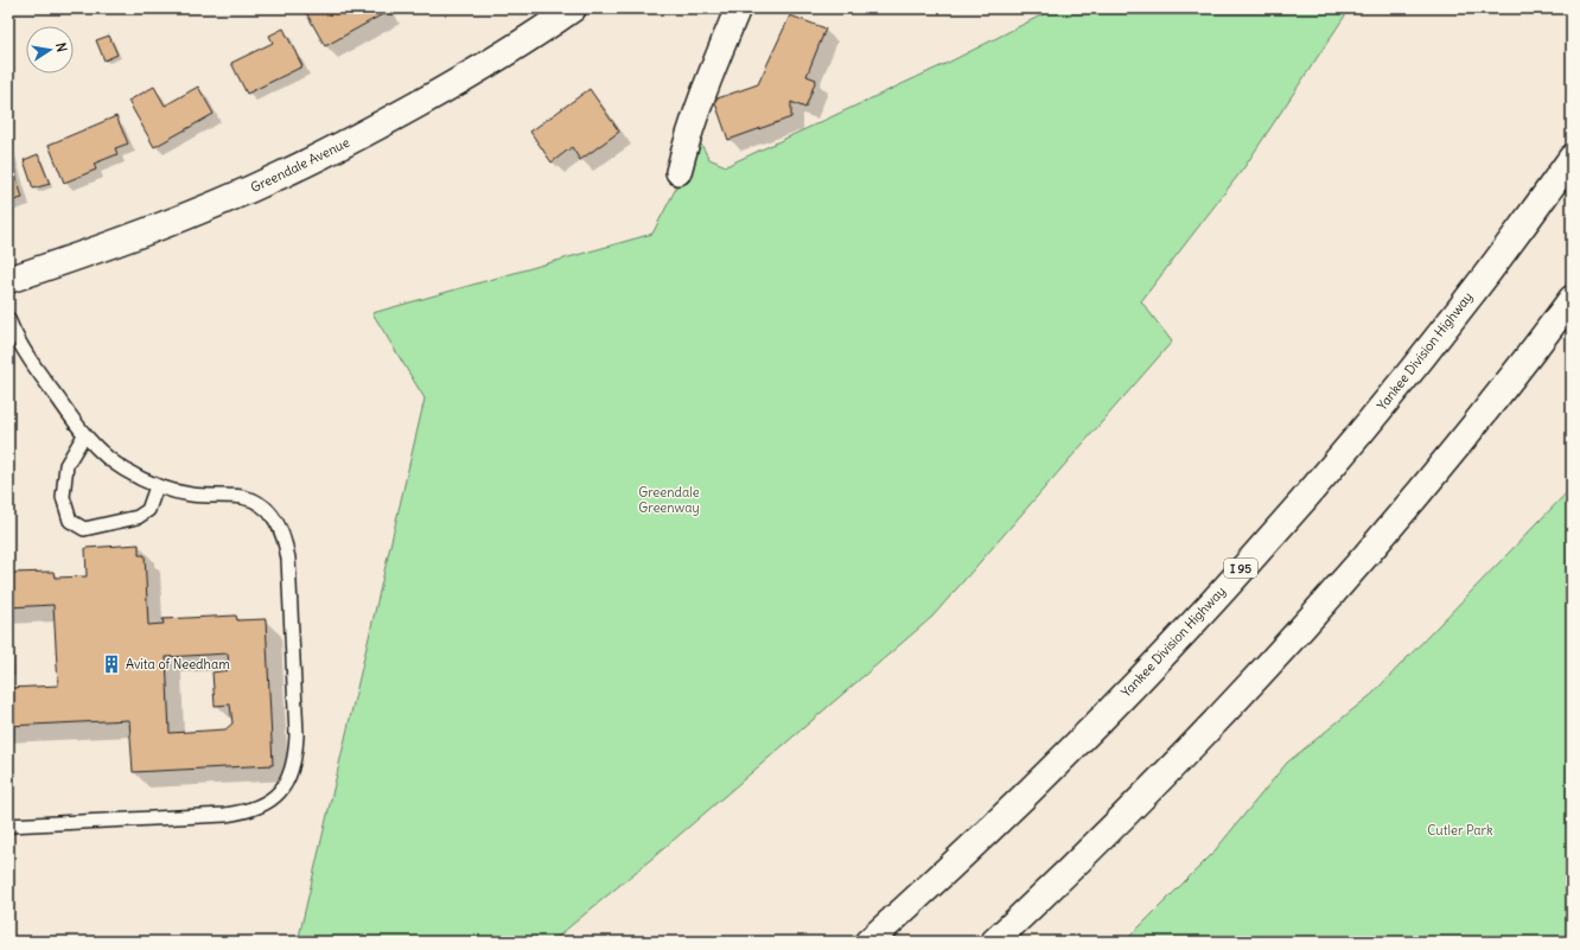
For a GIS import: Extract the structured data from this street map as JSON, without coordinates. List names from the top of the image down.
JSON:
{
  "streets": {
    "main road": ["Greendale Avenue", "Yankee Division Highway", "I 95"]
  },
  "parks": ["Greendale Greenway", "Cutler Park"],
  "places": {
    "building": ["Avita of Needham"]
  },
  "north": "right"
}
